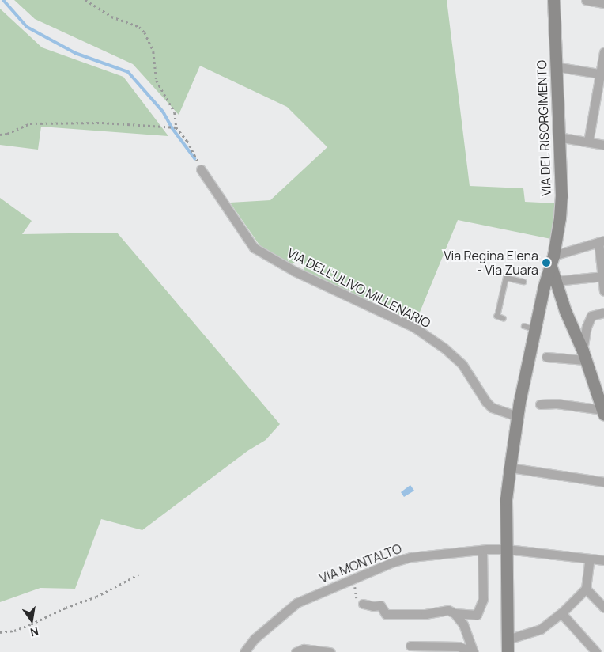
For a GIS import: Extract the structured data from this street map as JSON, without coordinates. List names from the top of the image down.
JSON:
{
  "streets": {
    "street": ["VIA DEL RISORGIMENTO", "VIA DELL'ULIVO MILLENARIO", "VIA MONTALTO"]
  },
  "crossings": [
    ["VIA DEL RISORGIMENTO", "VIA DELL'ULIVO MILLENARIO"],
    ["VIA DEL RISORGIMENTO", "VIA MONTALTO"]
  ],
  "places": ["Via Regina Elena - Via Zuara"],
  "north": "bottom"
}
